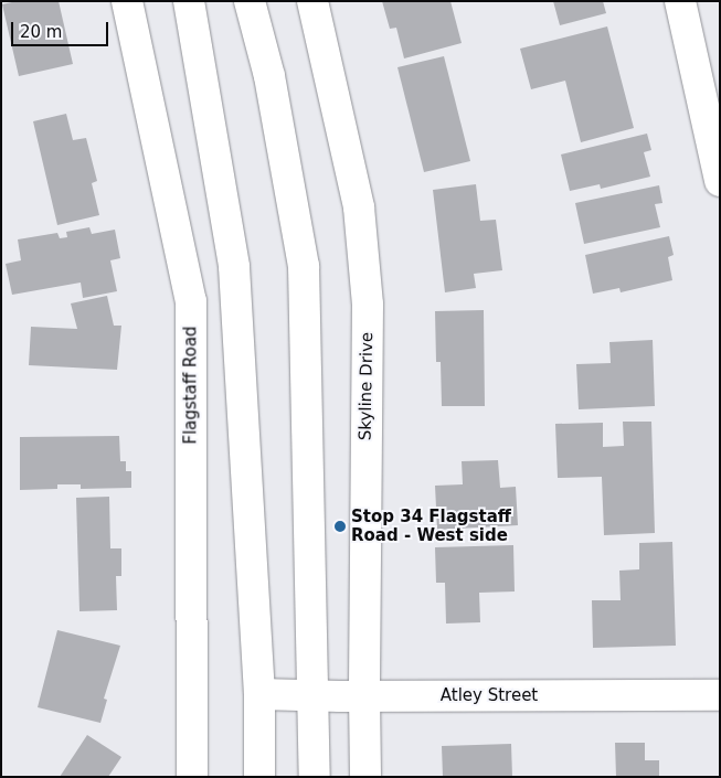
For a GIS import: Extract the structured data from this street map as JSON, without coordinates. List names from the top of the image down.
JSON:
{
  "streets": {
    "street": ["Flagstaff Road", "Skyline Drive", "Atley Street"]
  },
  "crossings": [
    ["Skyline Drive", "Atley Street"]
  ],
  "places": ["Stop 34 Flagstaff Road - West side"],
  "scale_bar": "20 m"
}
